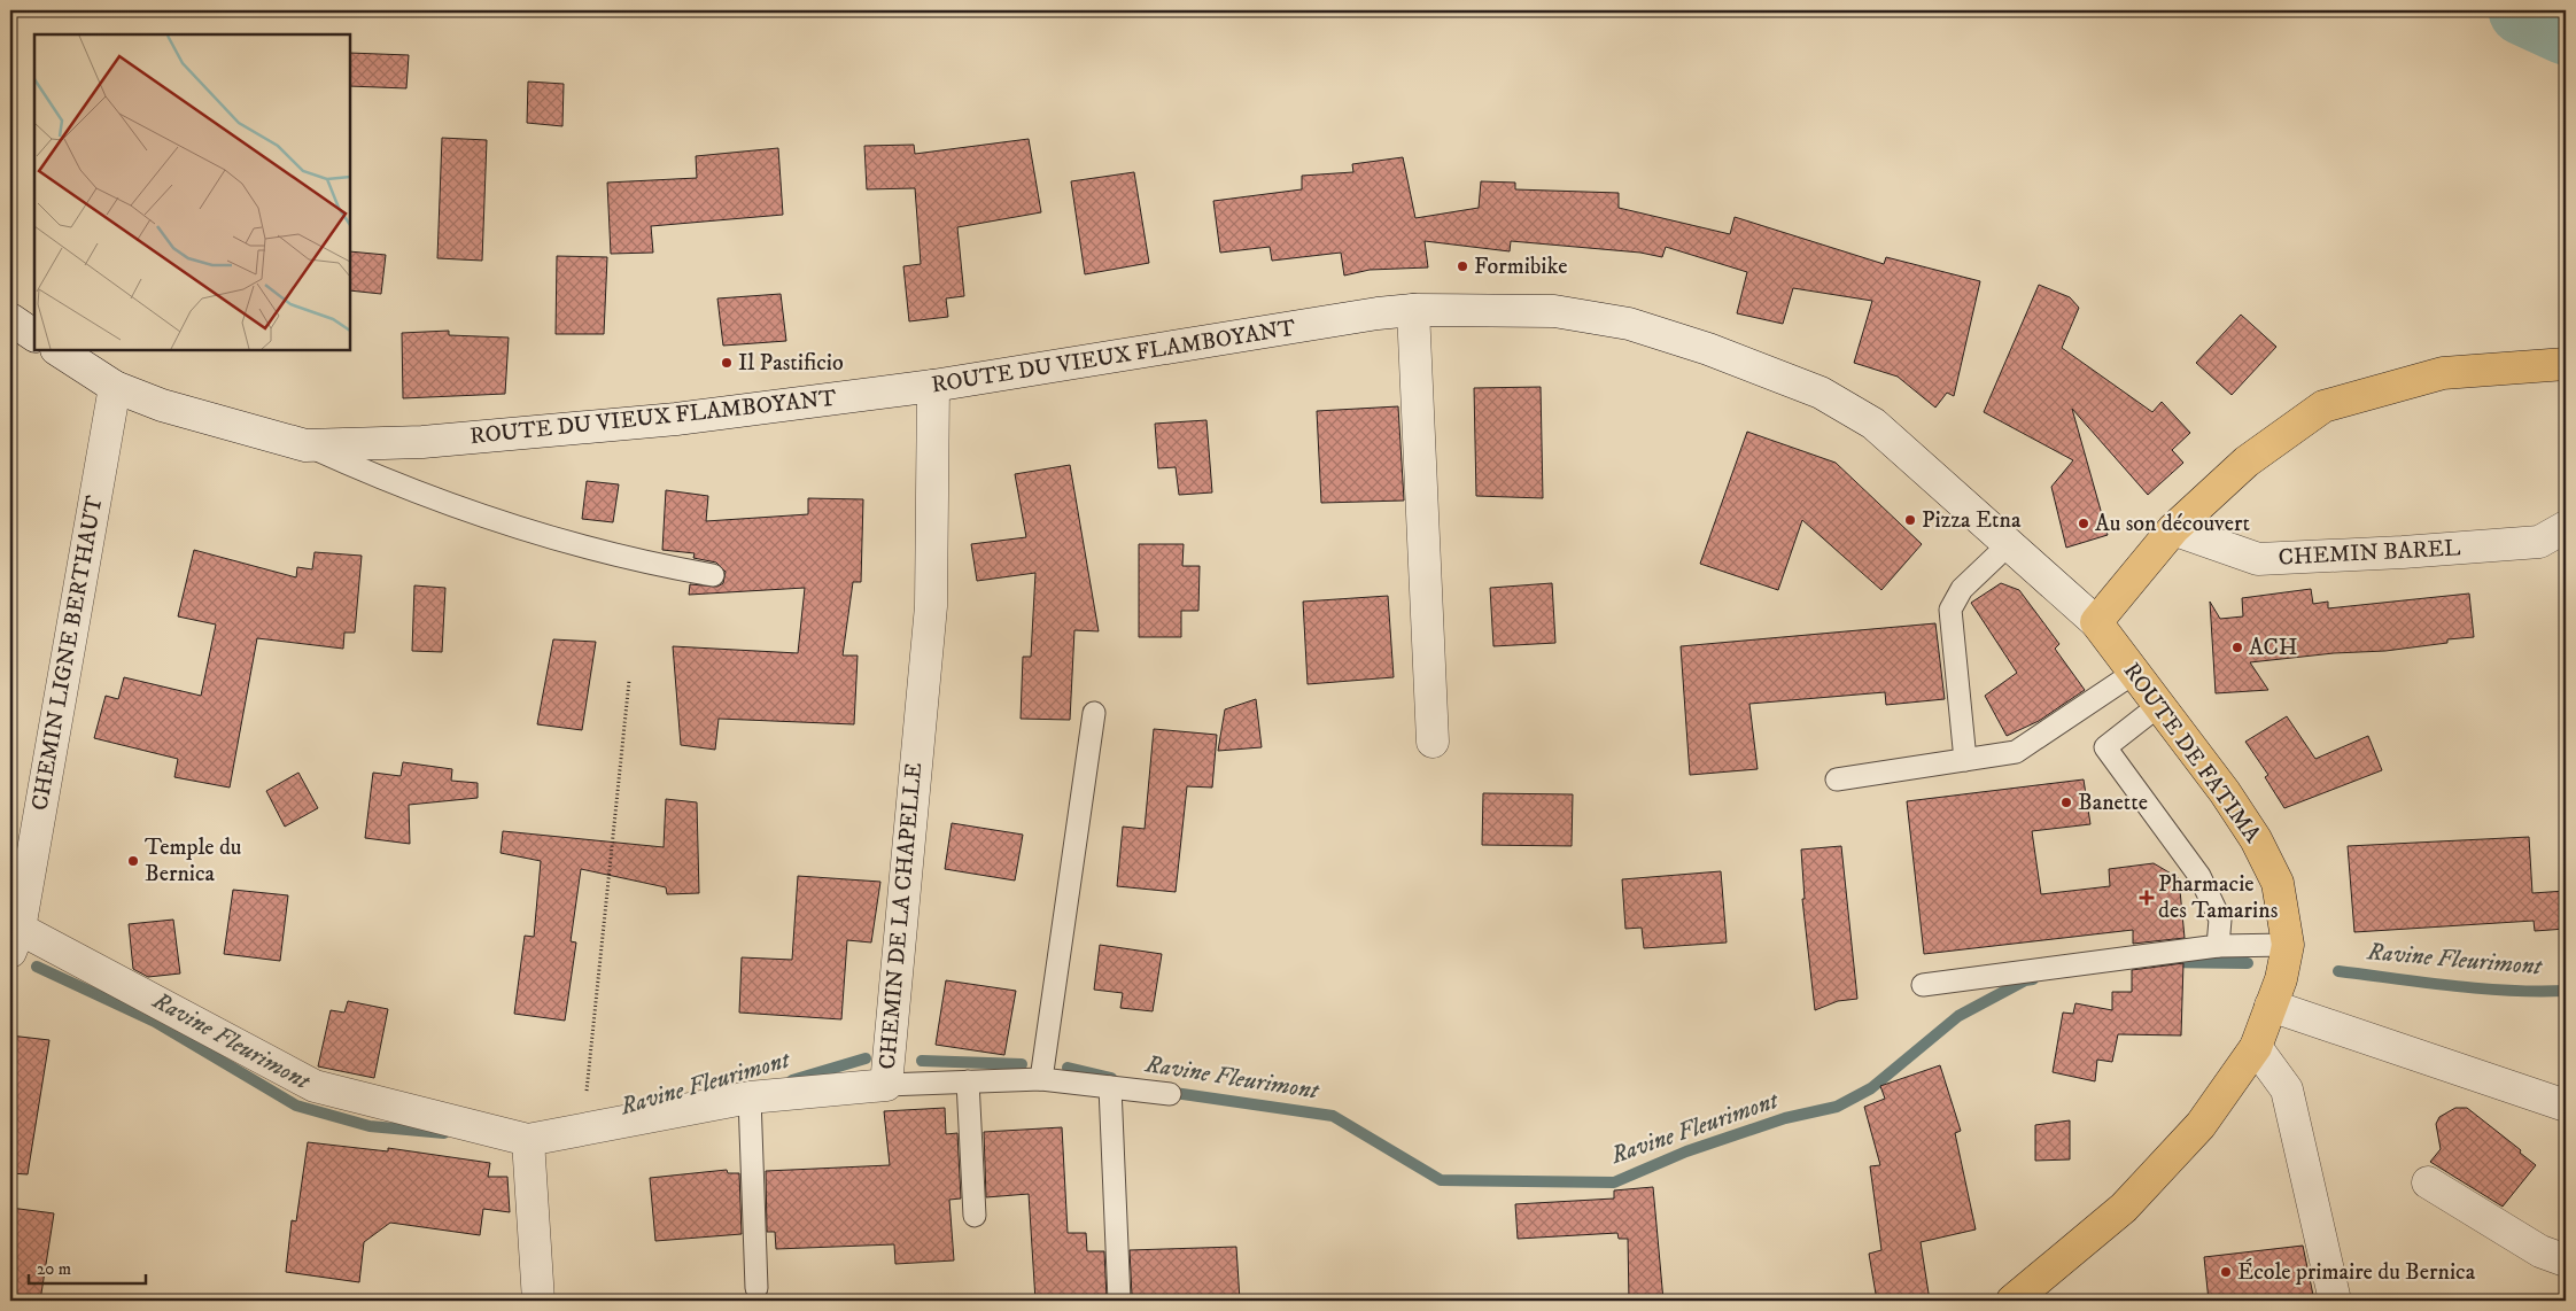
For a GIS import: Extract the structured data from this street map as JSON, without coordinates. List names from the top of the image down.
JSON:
{
  "streets": {
    "main road": ["ROUTE DE FATIMA"],
    "street": [
      "ROUTE DU VIEUX FLAMBOYANT",
      "CHEMIN BAREL",
      "CHEMIN LIGNE BERTHAUT",
      "CHEMIN DE LA CHAPELLE"
    ]
  },
  "crossings": [
    ["ROUTE DU VIEUX FLAMBOYANT", "CHEMIN LIGNE BERTHAUT"],
    ["ROUTE DU VIEUX FLAMBOYANT", "ROUTE DE FATIMA"],
    ["ROUTE DU VIEUX FLAMBOYANT", "CHEMIN DE LA CHAPELLE"],
    ["CHEMIN LIGNE BERTHAUT", "CHEMIN DE LA CHAPELLE"]
  ],
  "water": ["Ravine Fleurimont"],
  "places": {
    "other": [
      "Formibike",
      "Il Pastificio",
      "Pizza Etna",
      "Au son découvert",
      "ACH",
      "Banette",
      "Temple du Bernica",
      "École primaire du Bernica"
    ],
    "health": ["Pharmacie des Tamarins"]
  },
  "scale_bar": "20 m"
}
